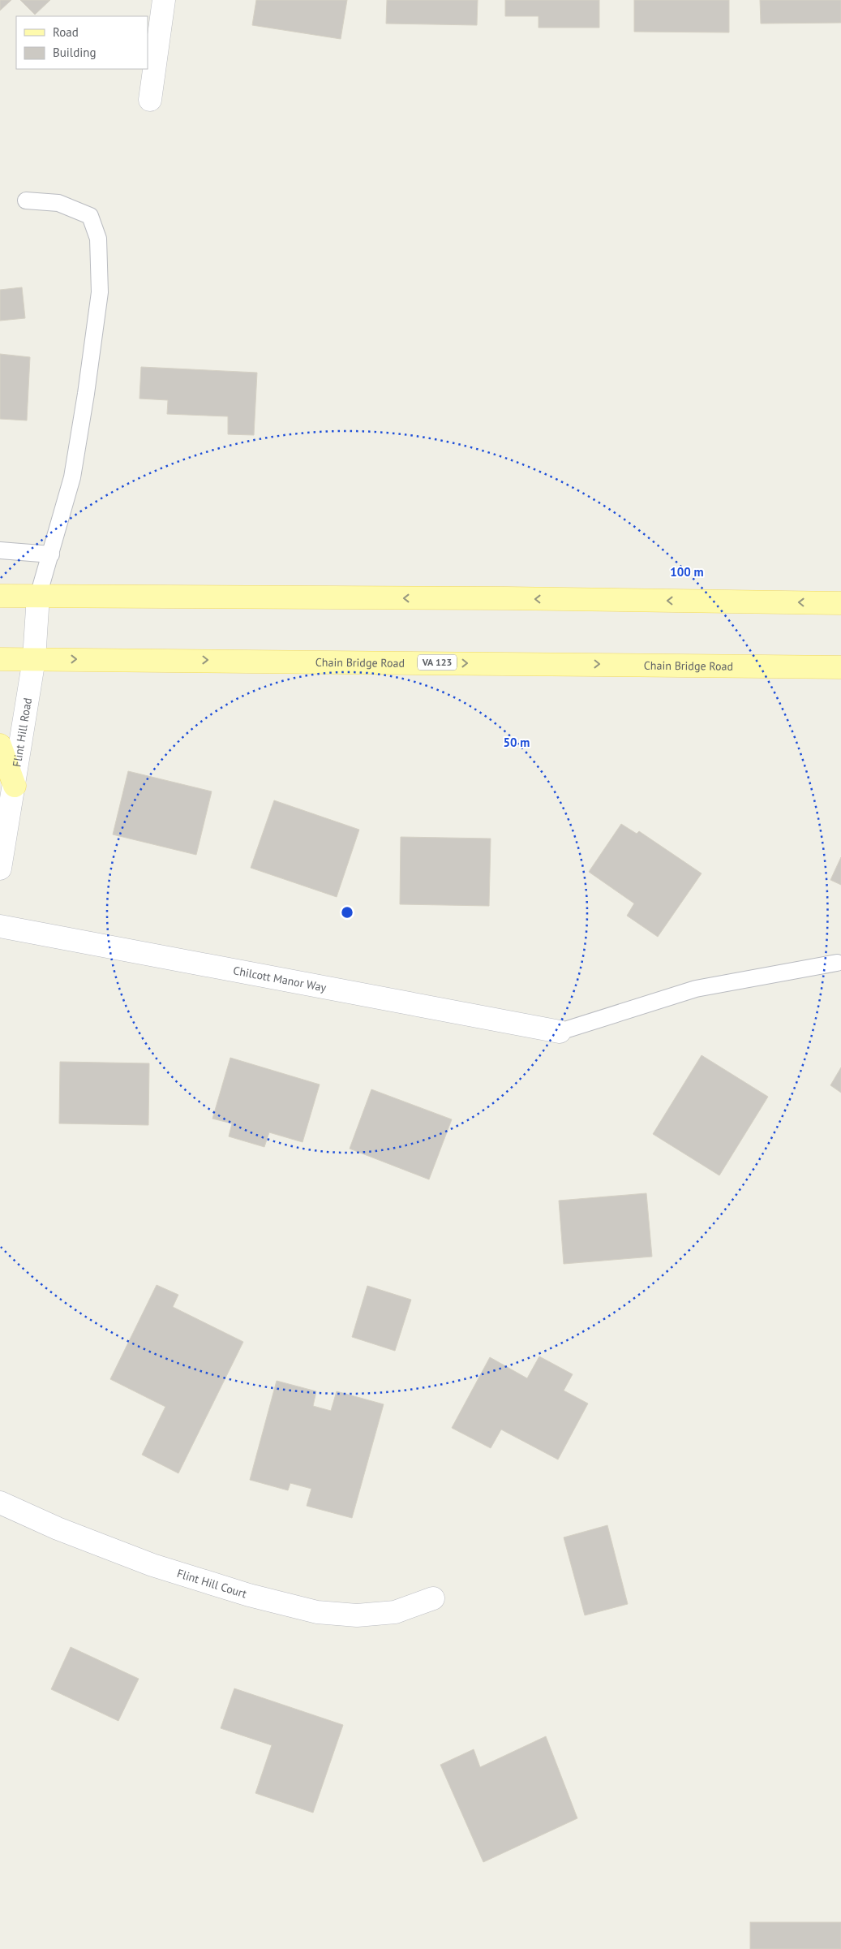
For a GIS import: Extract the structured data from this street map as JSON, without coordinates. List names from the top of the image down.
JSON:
{
  "streets": {
    "main road": ["Chain Bridge Road", "VA 123"],
    "street": ["Flint Hill Road", "Chilcott Manor Way", "Flint Hill Court"]
  },
  "crossings": [
    ["Chain Bridge Road", "Flint Hill Road"]
  ],
  "legend": ["Road", "Building"],
  "rings": ["100 m", "50 m"]
}
